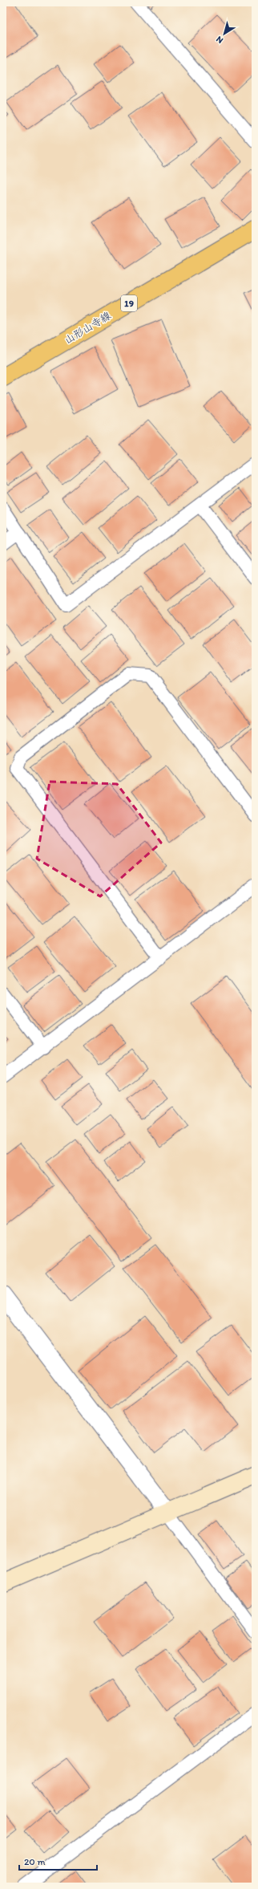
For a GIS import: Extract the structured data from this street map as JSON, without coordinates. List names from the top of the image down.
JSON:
{
  "streets": {
    "main road": ["19", "山形山寺線"]
  },
  "scale_bar": "20 m",
  "north": "bottom left"
}
